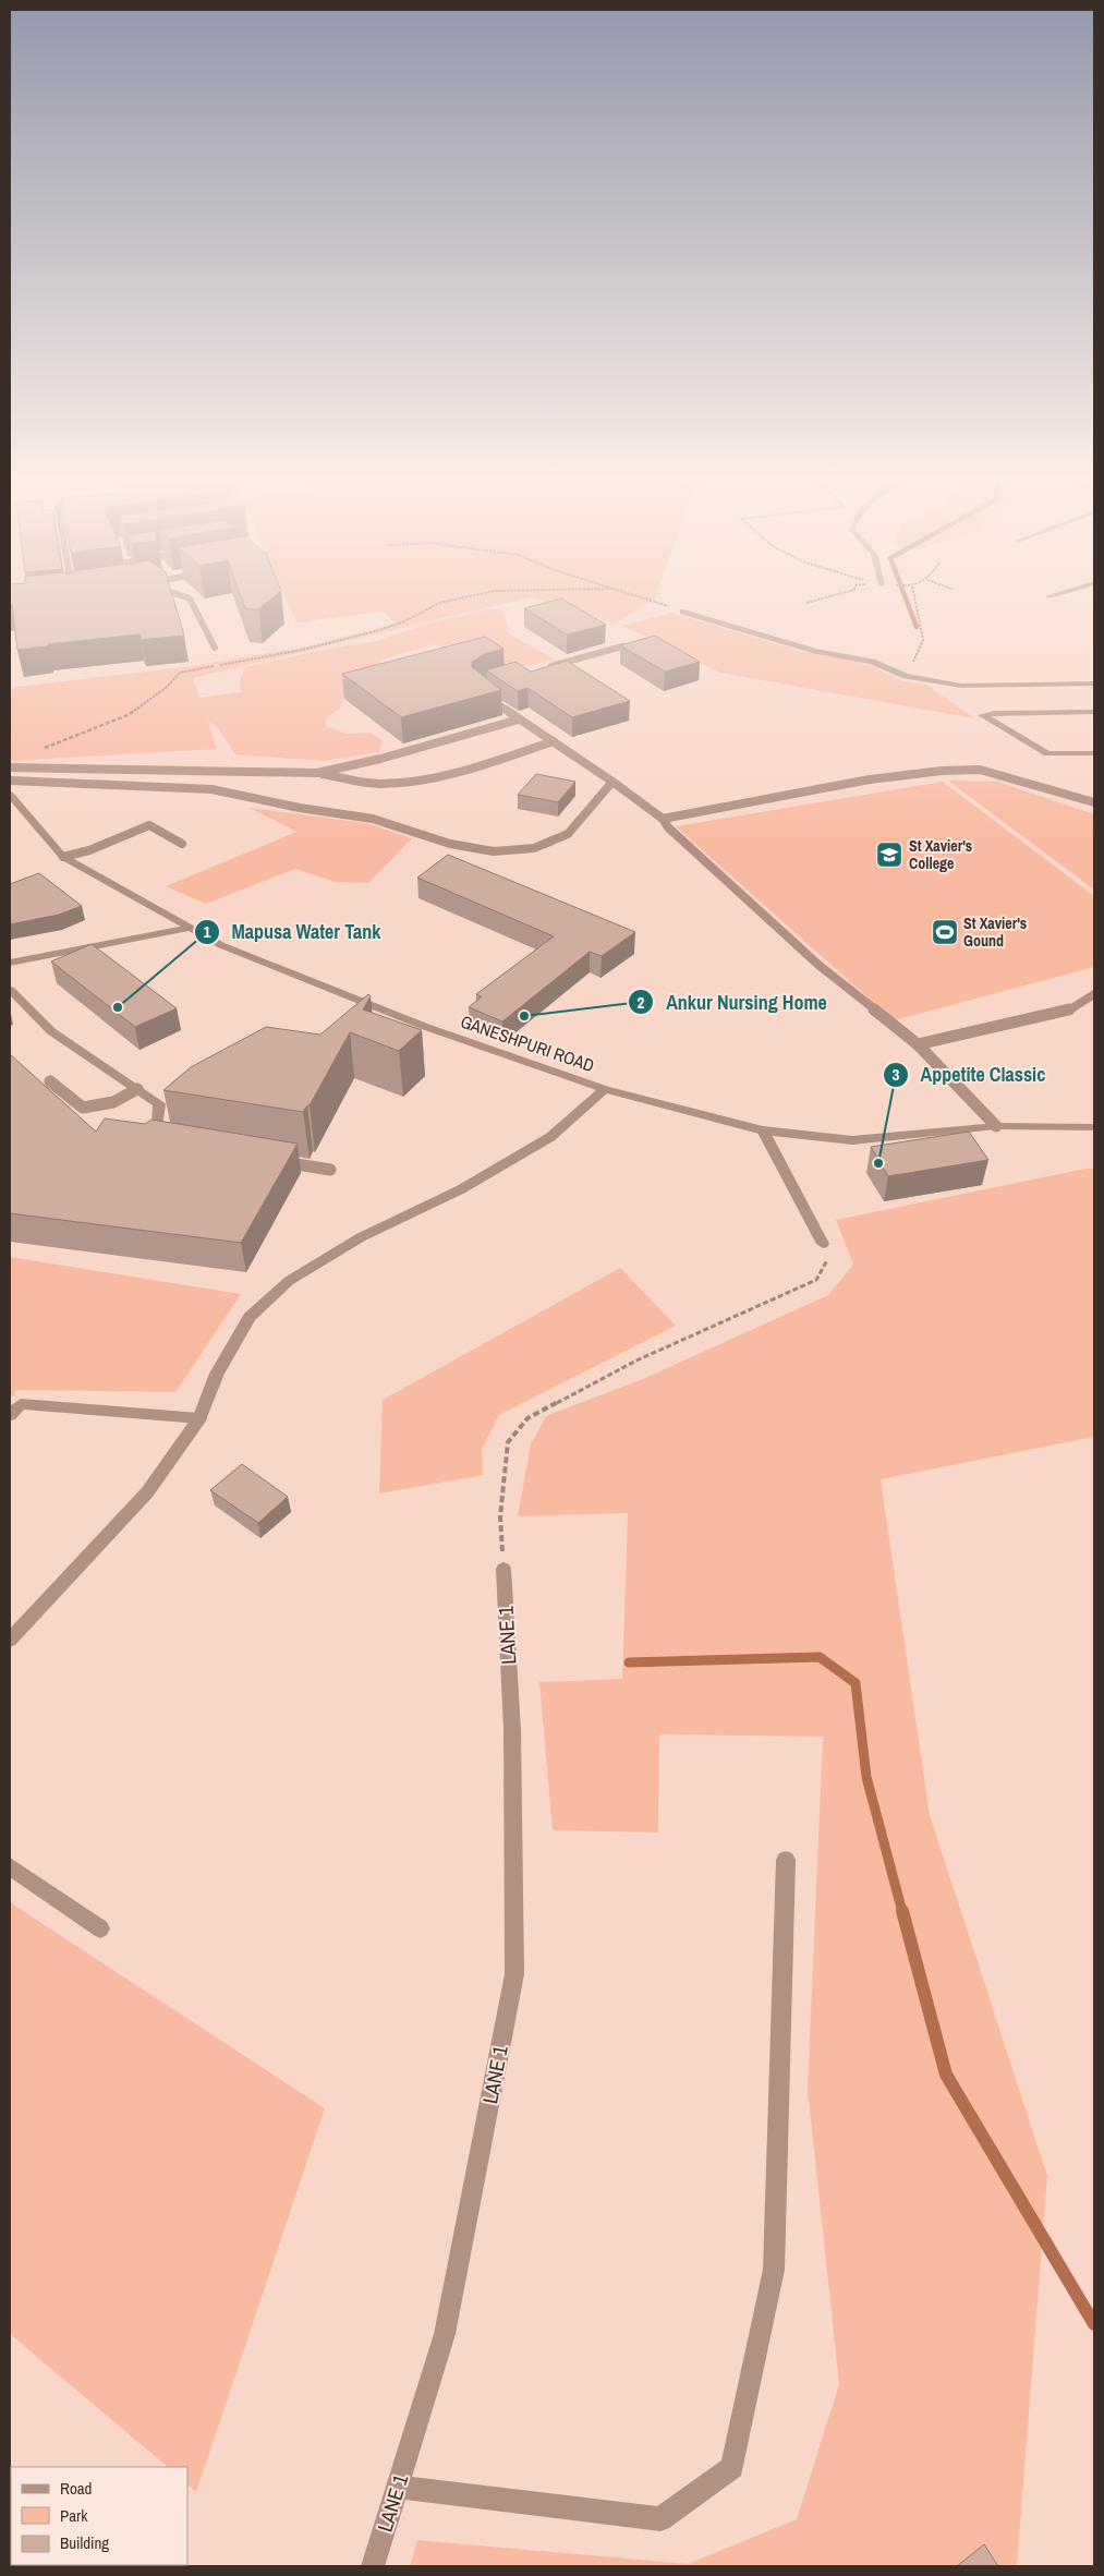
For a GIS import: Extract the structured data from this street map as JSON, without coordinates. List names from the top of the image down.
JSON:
{
  "streets": {
    "street": ["GANESHPURI ROAD", "LANE 1"]
  },
  "places": {
    "school or university": ["St Xavier's College"],
    "sports": ["St Xavier's Gound"],
    "other": ["Mapusa Water Tank", "Ankur Nursing Home", "Appetite Classic"]
  },
  "legend": ["Road", "Park", "Building"]
}
